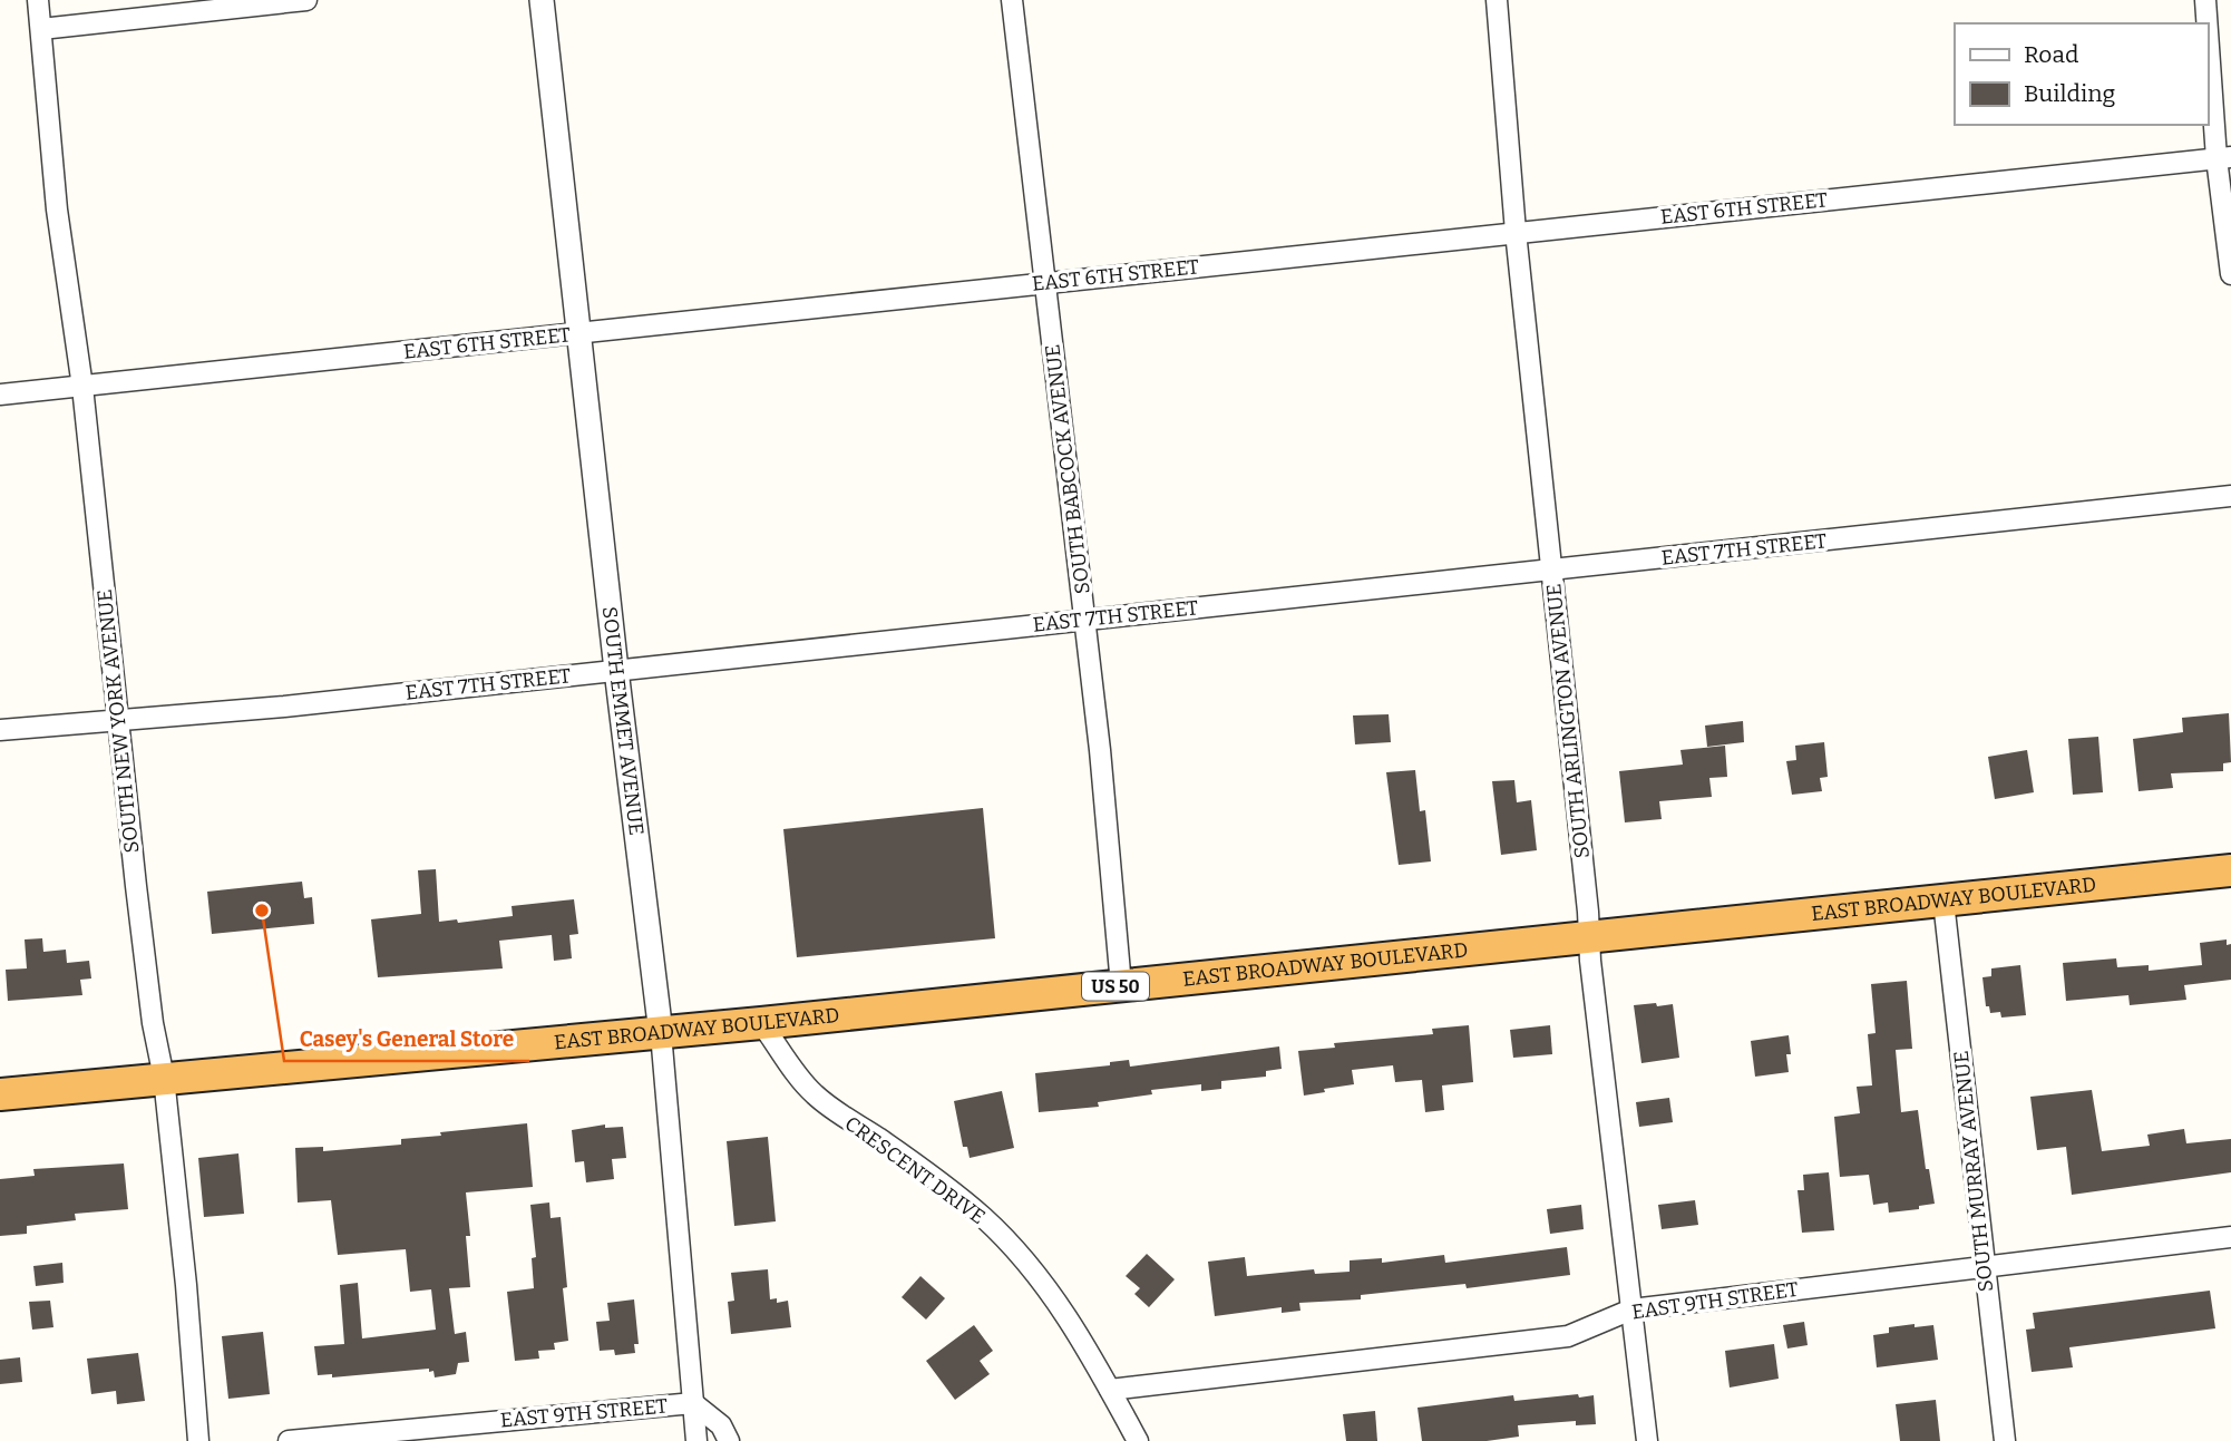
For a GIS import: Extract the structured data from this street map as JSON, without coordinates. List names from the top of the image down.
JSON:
{
  "streets": {
    "highway": ["EAST BROADWAY BOULEVARD", "US 50"],
    "street": [
      "EAST 6TH STREET",
      "SOUTH BABCOCK AVENUE",
      "EAST 7TH STREET",
      "SOUTH EMMET AVENUE",
      "SOUTH NEW YORK AVENUE",
      "SOUTH ARLINGTON AVENUE",
      "CRESCENT DRIVE",
      "SOUTH MURRAY AVENUE",
      "EAST 9TH STREET"
    ]
  },
  "crossings": [
    ["EAST 6TH STREET", "SOUTH BABCOCK AVENUE"],
    ["EAST 6TH STREET", "SOUTH EMMET AVENUE"],
    ["EAST 6TH STREET", "SOUTH NEW YORK AVENUE"],
    ["EAST 6TH STREET", "SOUTH ARLINGTON AVENUE"],
    ["SOUTH BABCOCK AVENUE", "EAST 7TH STREET"],
    ["SOUTH BABCOCK AVENUE", "EAST BROADWAY BOULEVARD"],
    ["EAST 7TH STREET", "SOUTH EMMET AVENUE"],
    ["EAST 7TH STREET", "SOUTH NEW YORK AVENUE"],
    ["EAST 7TH STREET", "SOUTH ARLINGTON AVENUE"],
    ["SOUTH EMMET AVENUE", "EAST BROADWAY BOULEVARD"],
    ["SOUTH EMMET AVENUE", "EAST 9TH STREET"],
    ["SOUTH NEW YORK AVENUE", "EAST BROADWAY BOULEVARD"],
    ["SOUTH ARLINGTON AVENUE", "EAST BROADWAY BOULEVARD"],
    ["SOUTH ARLINGTON AVENUE", "EAST 9TH STREET"],
    ["EAST BROADWAY BOULEVARD", "CRESCENT DRIVE"],
    ["EAST BROADWAY BOULEVARD", "SOUTH MURRAY AVENUE"],
    ["CRESCENT DRIVE", "EAST 9TH STREET"],
    ["SOUTH MURRAY AVENUE", "EAST 9TH STREET"]
  ],
  "places": ["Casey's General Store"],
  "legend": ["Road", "Building"]
}
